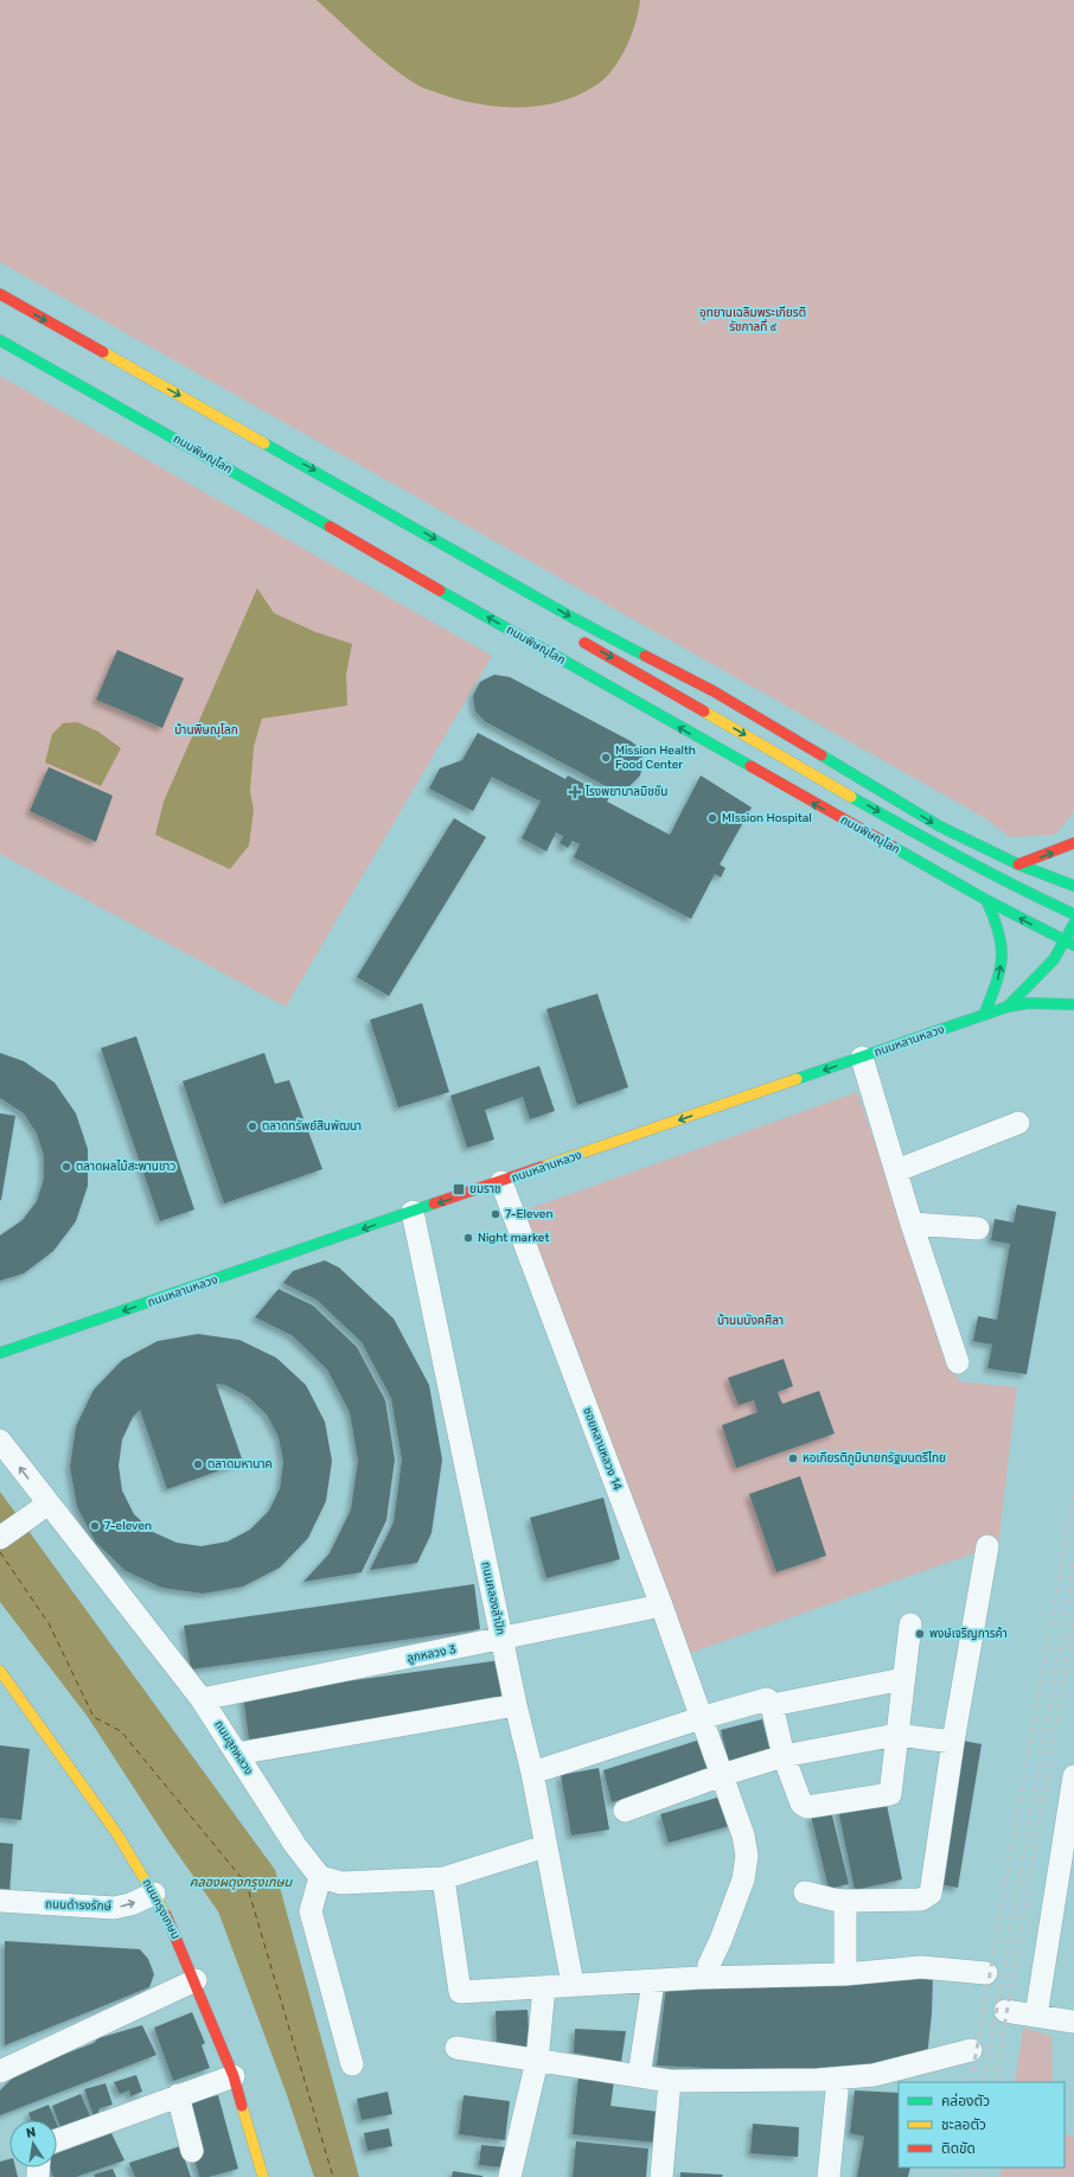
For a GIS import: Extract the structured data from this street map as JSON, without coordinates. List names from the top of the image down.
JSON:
{
  "streets": {
    "main road": ["ถนนพิษณุโลก", "ถนนหลานหลวง", "ถนนกรุงเกษม"],
    "street": [
      "ซอยหลานหลวง 14",
      "ถนนคลองลำปัก",
      "ลูกหลวง 3",
      "ถนนลูกหลวง",
      "ถนนดำรงรักษ์"
    ]
  },
  "crossings": [
    ["ถนนพิษณุโลก", "ถนนหลานหลวง"],
    ["ถนนหลานหลวง", "ซอยหลานหลวง 14"],
    ["ถนนหลานหลวง", "ถนนคลองลำปัก"],
    ["ซอยหลานหลวง 14", "ลูกหลวง 3"],
    ["ถนนคลองลำปัก", "ลูกหลวง 3"],
    ["ลูกหลวง 3", "ถนนลูกหลวง"],
    ["ถนนดำรงรักษ์", "ถนนกรุงเกษม"]
  ],
  "one_way": ["ถนนหลานหลวง"],
  "water": ["คลองผดุงกรุงเกษม"],
  "parks": ["อุทยานเฉลิมพระเกียรติ รัชกาลที่ ๙", "บ้านพิษณุโลก", "บ้านมนังคศิลา"],
  "places": {
    "other": [
      "Mission Health Food Center",
      "MIssion Hospital",
      "ตลาดทรัพย์สินพัฒนา",
      "ตลาดผลไม้สะพานขาว",
      "7-Eleven",
      "Night market",
      "หอเกียรติภูมินายกรัฐมนตรีไทย",
      "ตลาดมหานาค",
      "7-eleven",
      "พงษ์เจริญการค้า"
    ],
    "health": ["โรงพยาบาลมิชชั่น"],
    "transit": ["ยมราช"]
  },
  "legend": ["คล่องตัว", "ชะลอตัว", "ติดขัด"],
  "north": "top"
}
